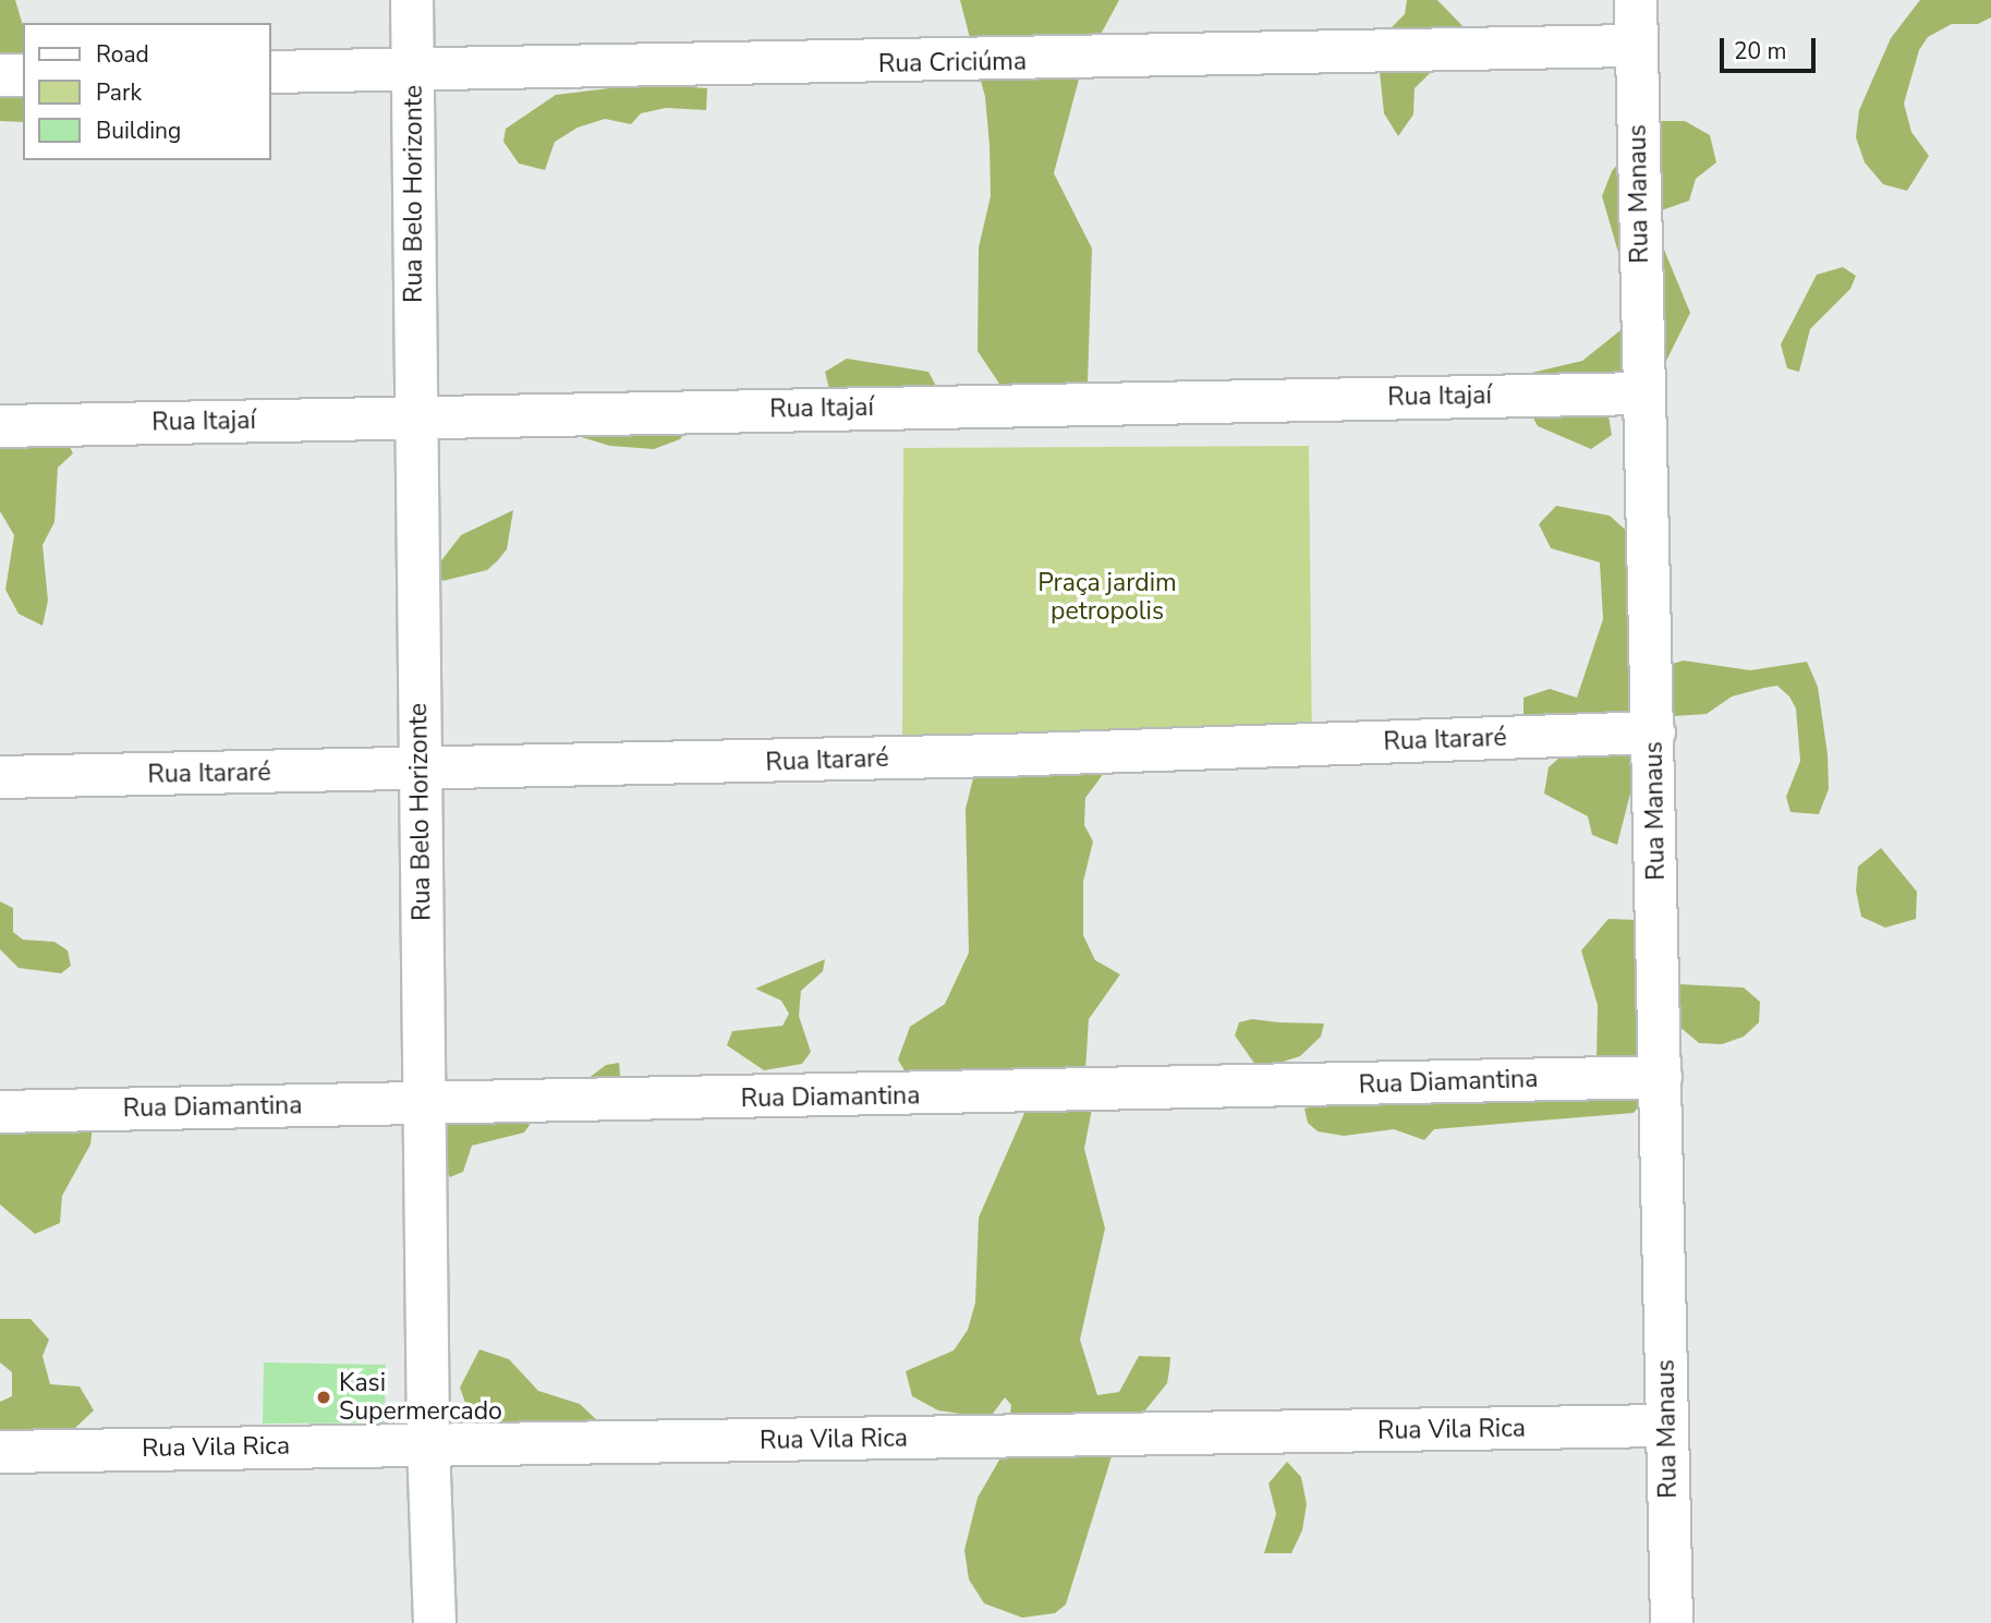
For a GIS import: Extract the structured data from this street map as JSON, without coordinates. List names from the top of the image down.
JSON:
{
  "streets": {
    "street": [
      "Rua Criciúma",
      "Rua Belo Horizonte",
      "Rua Manaus",
      "Rua Itajaí",
      "Rua Itararé",
      "Rua Diamantina",
      "Rua Vila Rica"
    ]
  },
  "crossings": [
    ["Rua Criciúma", "Rua Belo Horizonte"],
    ["Rua Criciúma", "Rua Manaus"],
    ["Rua Belo Horizonte", "Rua Itajaí"],
    ["Rua Belo Horizonte", "Rua Itararé"],
    ["Rua Belo Horizonte", "Rua Diamantina"],
    ["Rua Belo Horizonte", "Rua Vila Rica"],
    ["Rua Manaus", "Rua Itajaí"],
    ["Rua Manaus", "Rua Itararé"],
    ["Rua Manaus", "Rua Diamantina"],
    ["Rua Manaus", "Rua Vila Rica"]
  ],
  "parks": ["Praça jardim petropolis"],
  "places": ["Kasi Supermercado"],
  "legend": ["Road", "Park", "Building"],
  "scale_bar": "20 m"
}
